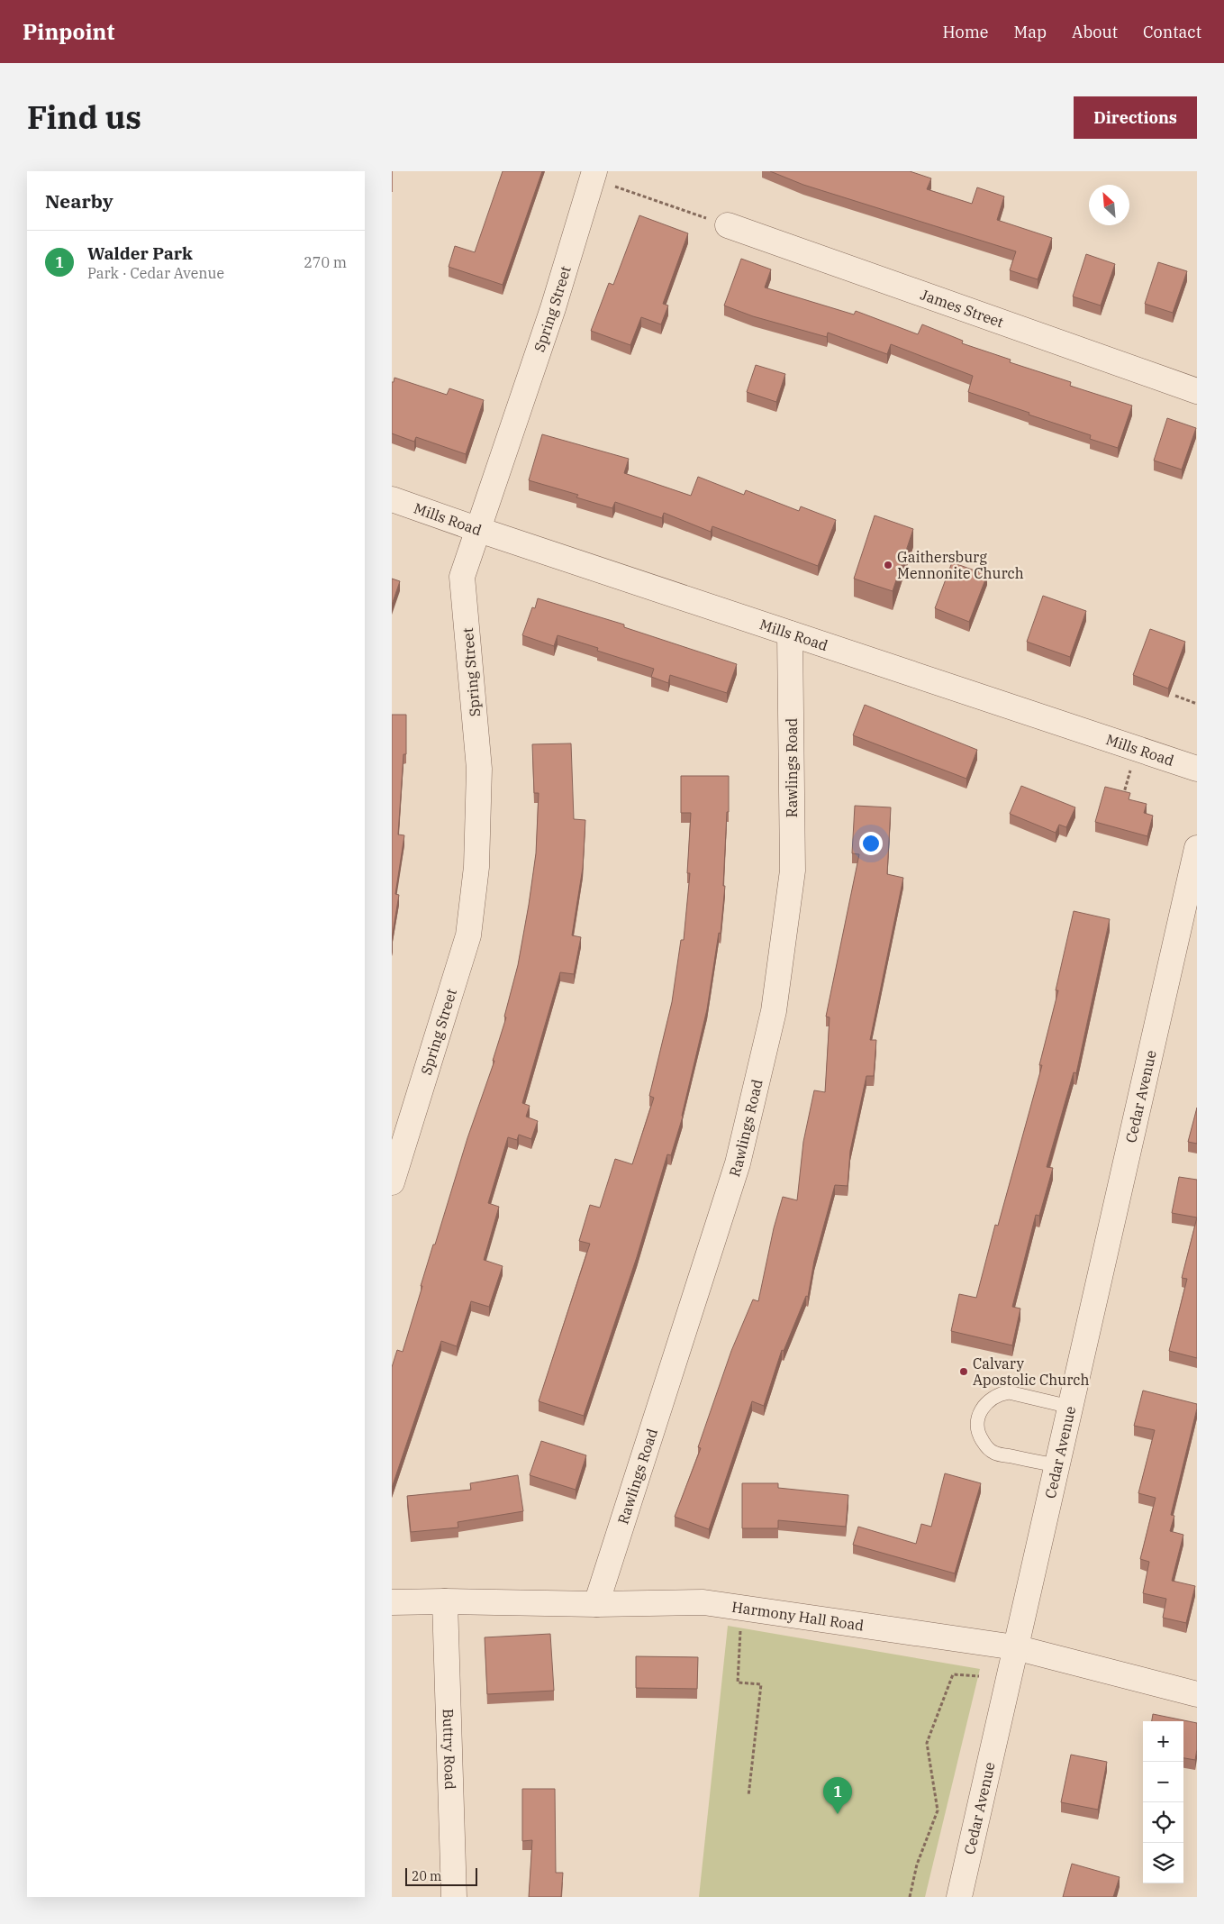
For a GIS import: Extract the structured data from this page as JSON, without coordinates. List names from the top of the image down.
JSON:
{
  "streets": {
    "street": [
      "Spring Street",
      "James Street",
      "Mills Road",
      "Rawlings Road",
      "Cedar Avenue",
      "Harmony Hall Road",
      "Buttry Road"
    ]
  },
  "crossings": [
    ["Spring Street", "Mills Road"],
    ["Mills Road", "Rawlings Road"],
    ["Rawlings Road", "Harmony Hall Road"],
    ["Cedar Avenue", "Harmony Hall Road"],
    ["Harmony Hall Road", "Buttry Road"]
  ],
  "places": ["Gaithersburg Mennonite Church", "Calvary Apostolic Church"],
  "scale_bar": "20 m",
  "north": "top left",
  "page": {
    "header": "Pinpoint",
    "nav": [
      "Home",
      "Map",
      "About",
      "Contact"
    ],
    "title": "Find us",
    "buttons": "Directions",
    "heading": "Nearby",
    "list": [
      {
        "mark": "1",
        "name": "Walder Park",
        "note": "Park · Cedar Avenue",
        "value": "270 m"
      }
    ],
    "map_buttons": ["+", "−"],
    "pins": "1",
    "scale": "20 m"
  }
}
